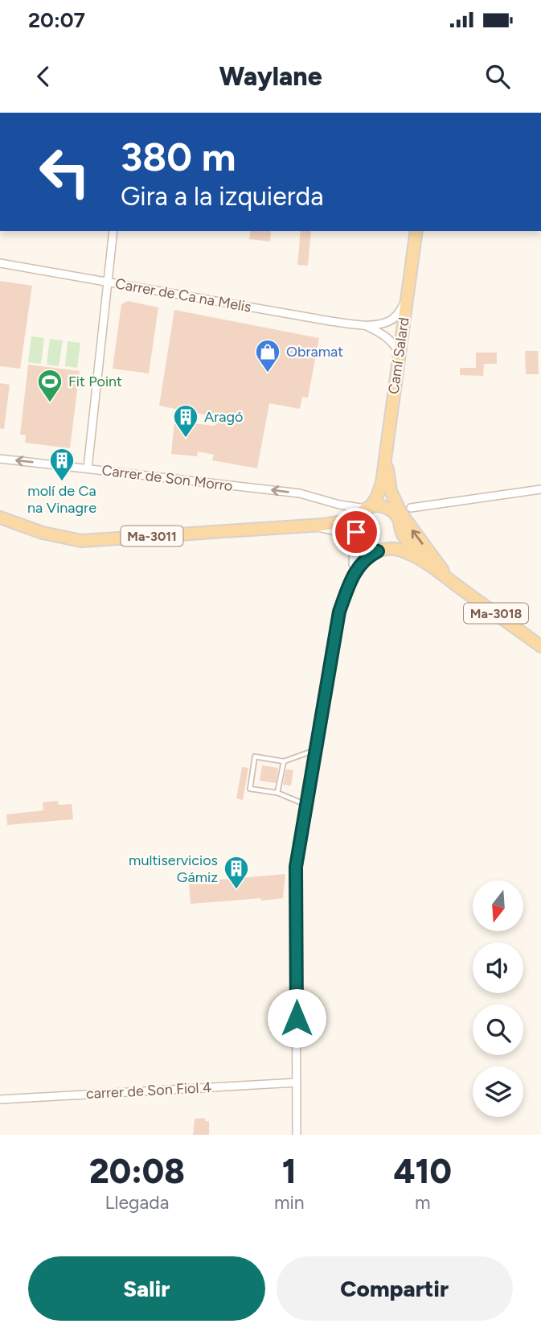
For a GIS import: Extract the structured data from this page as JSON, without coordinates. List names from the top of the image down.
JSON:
{
  "streets": {
    "main road": ["Camí Salard", "Ma-3011", "Ma-3018"],
    "street": ["Carrer de Ca na Melis", "Carrer de Son Morro", "carrer de Son Fiol 4"]
  },
  "crossings": [
    ["Carrer de Ca na Melis", "Camí Salard"],
    ["Camí Salard", "Carrer de Son Morro"],
    ["Camí Salard", "Ma-3011"],
    ["Camí Salard", "Ma-3018"],
    ["Carrer de Son Morro", "Ma-3011"],
    ["Carrer de Son Morro", "Ma-3018"],
    ["Ma-3011", "Ma-3018"]
  ],
  "one_way": ["Carrer de Son Morro"],
  "places": {
    "shop": ["Obramat"],
    "sports": ["Fit Point"],
    "building": ["Aragó", "molí de Ca na Vinagre", "multiservicios Gámiz"]
  },
  "north": "bottom",
  "page": {
    "status": "20:07",
    "header": "Waylane",
    "turn": ["380 m", "Gira a la izquierda"],
    "eta": [
      "20:08",
      "Llegada",
      "1",
      "min",
      "410",
      "m"
    ],
    "buttons": ["Salir", "Compartir"]
  }
}
